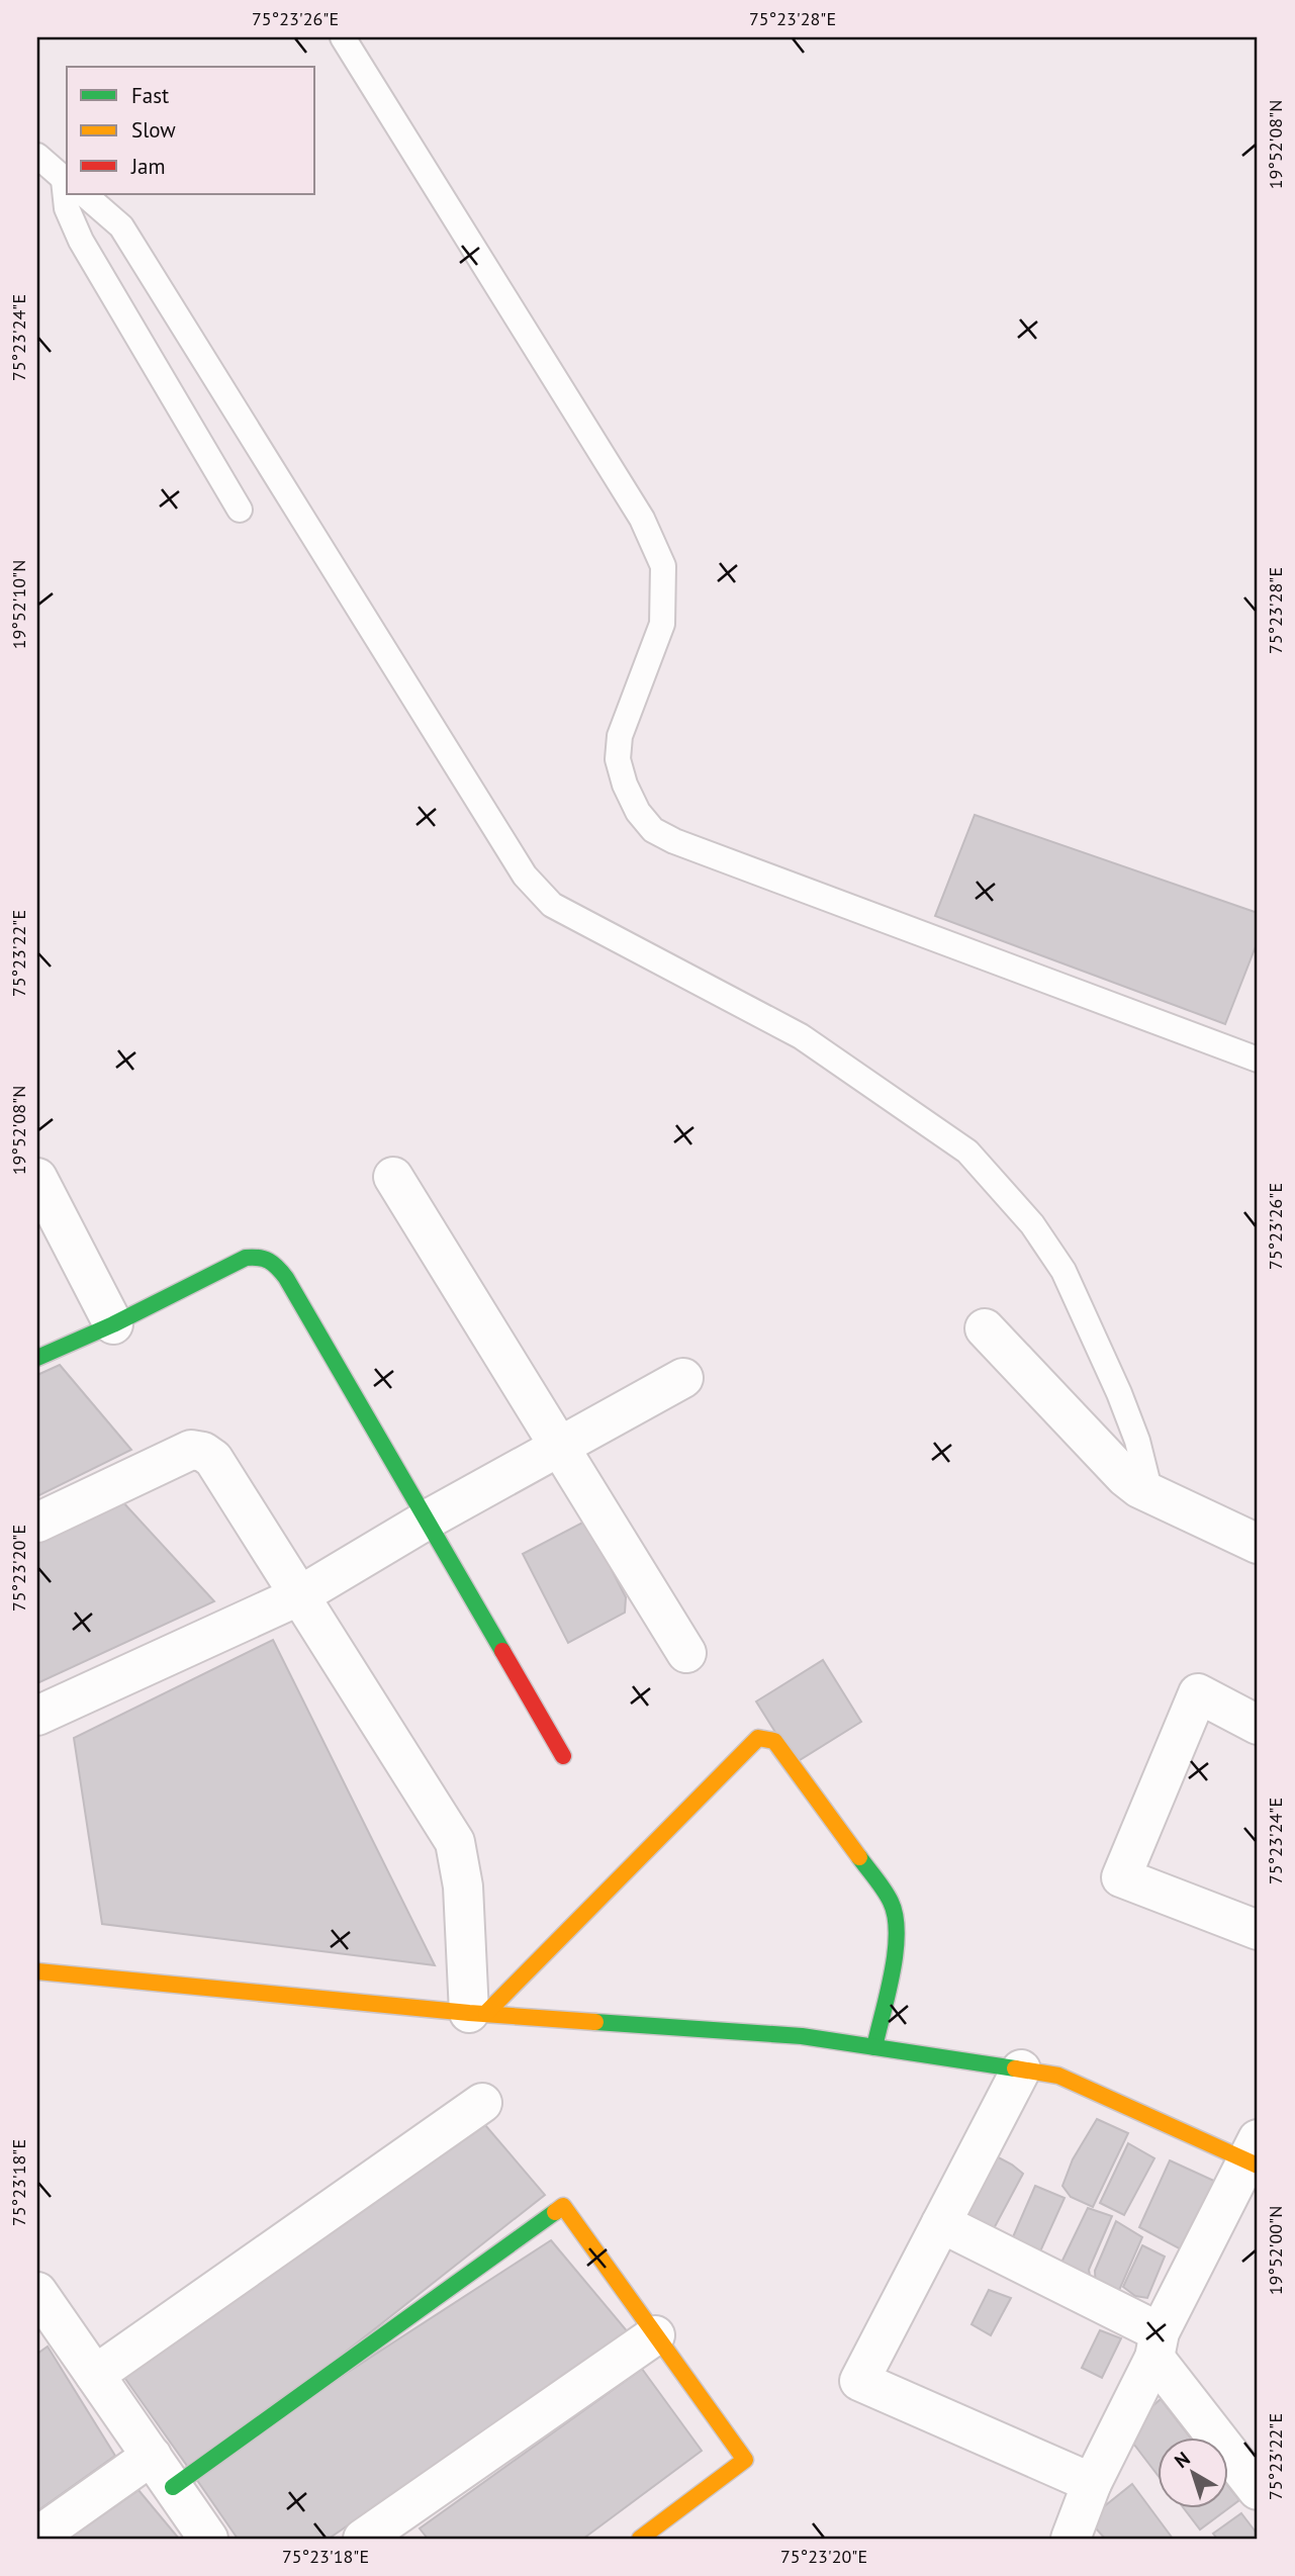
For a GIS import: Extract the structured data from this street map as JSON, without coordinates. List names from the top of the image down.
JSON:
{
  "legend": ["Fast", "Slow", "Jam"],
  "north": "top left",
  "coordinates": [
    "75°23'26\"E",
    "75°23'28\"E",
    "19°52'08\"N",
    "75°23'24\"E",
    "19°52'10\"N",
    "75°23'22\"E",
    "75°23'20\"E",
    "75°23'18\"E",
    "19°52'00\"N"
  ]
}
